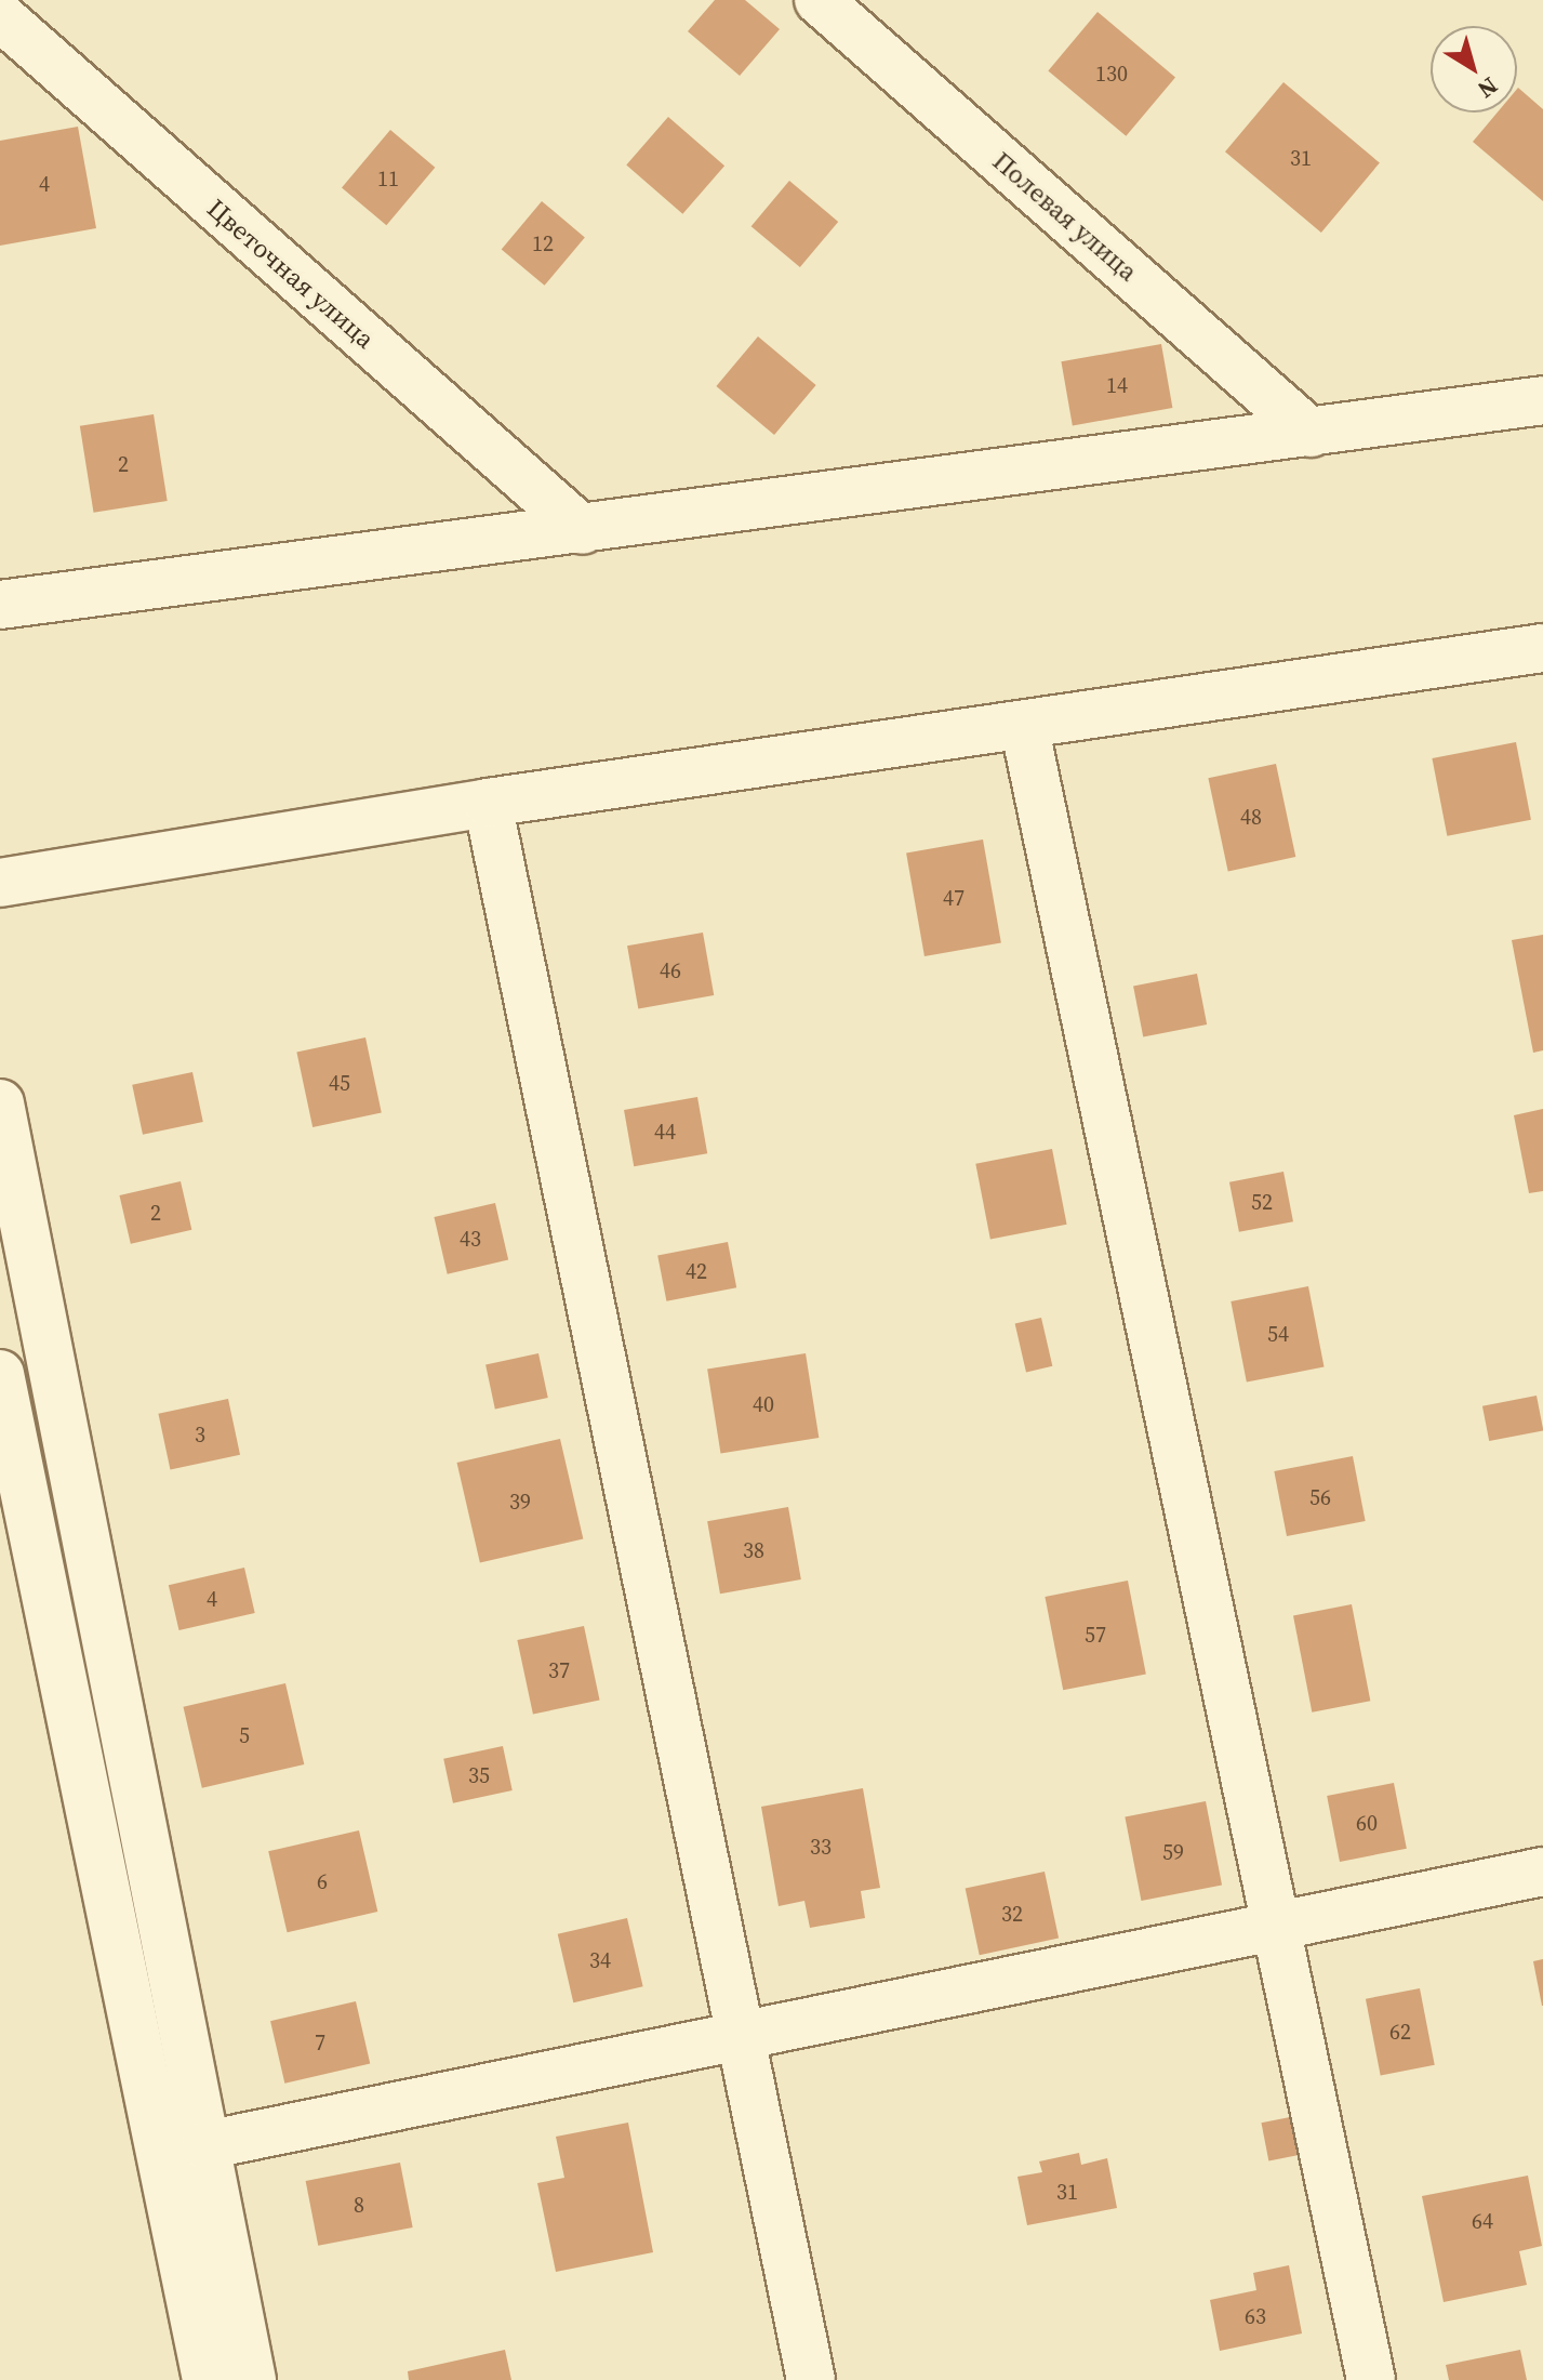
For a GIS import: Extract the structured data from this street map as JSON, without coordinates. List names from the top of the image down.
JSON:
{
  "streets": {
    "street": ["Полевая улица", "Цветочная улица"]
  },
  "house_numbers": [
    "130",
    "31",
    "11",
    "4",
    "12",
    "14",
    "2",
    "48",
    "47",
    "46",
    "45",
    "44",
    "52",
    "2",
    "43",
    "42",
    "54",
    "40",
    "3",
    "56",
    "39",
    "38",
    "4",
    "57",
    "37",
    "5",
    "35",
    "60",
    "33",
    "59",
    "6",
    "32",
    "34",
    "62",
    "7",
    "31",
    "8",
    "64",
    "63"
  ],
  "north": "bottom right"
}
